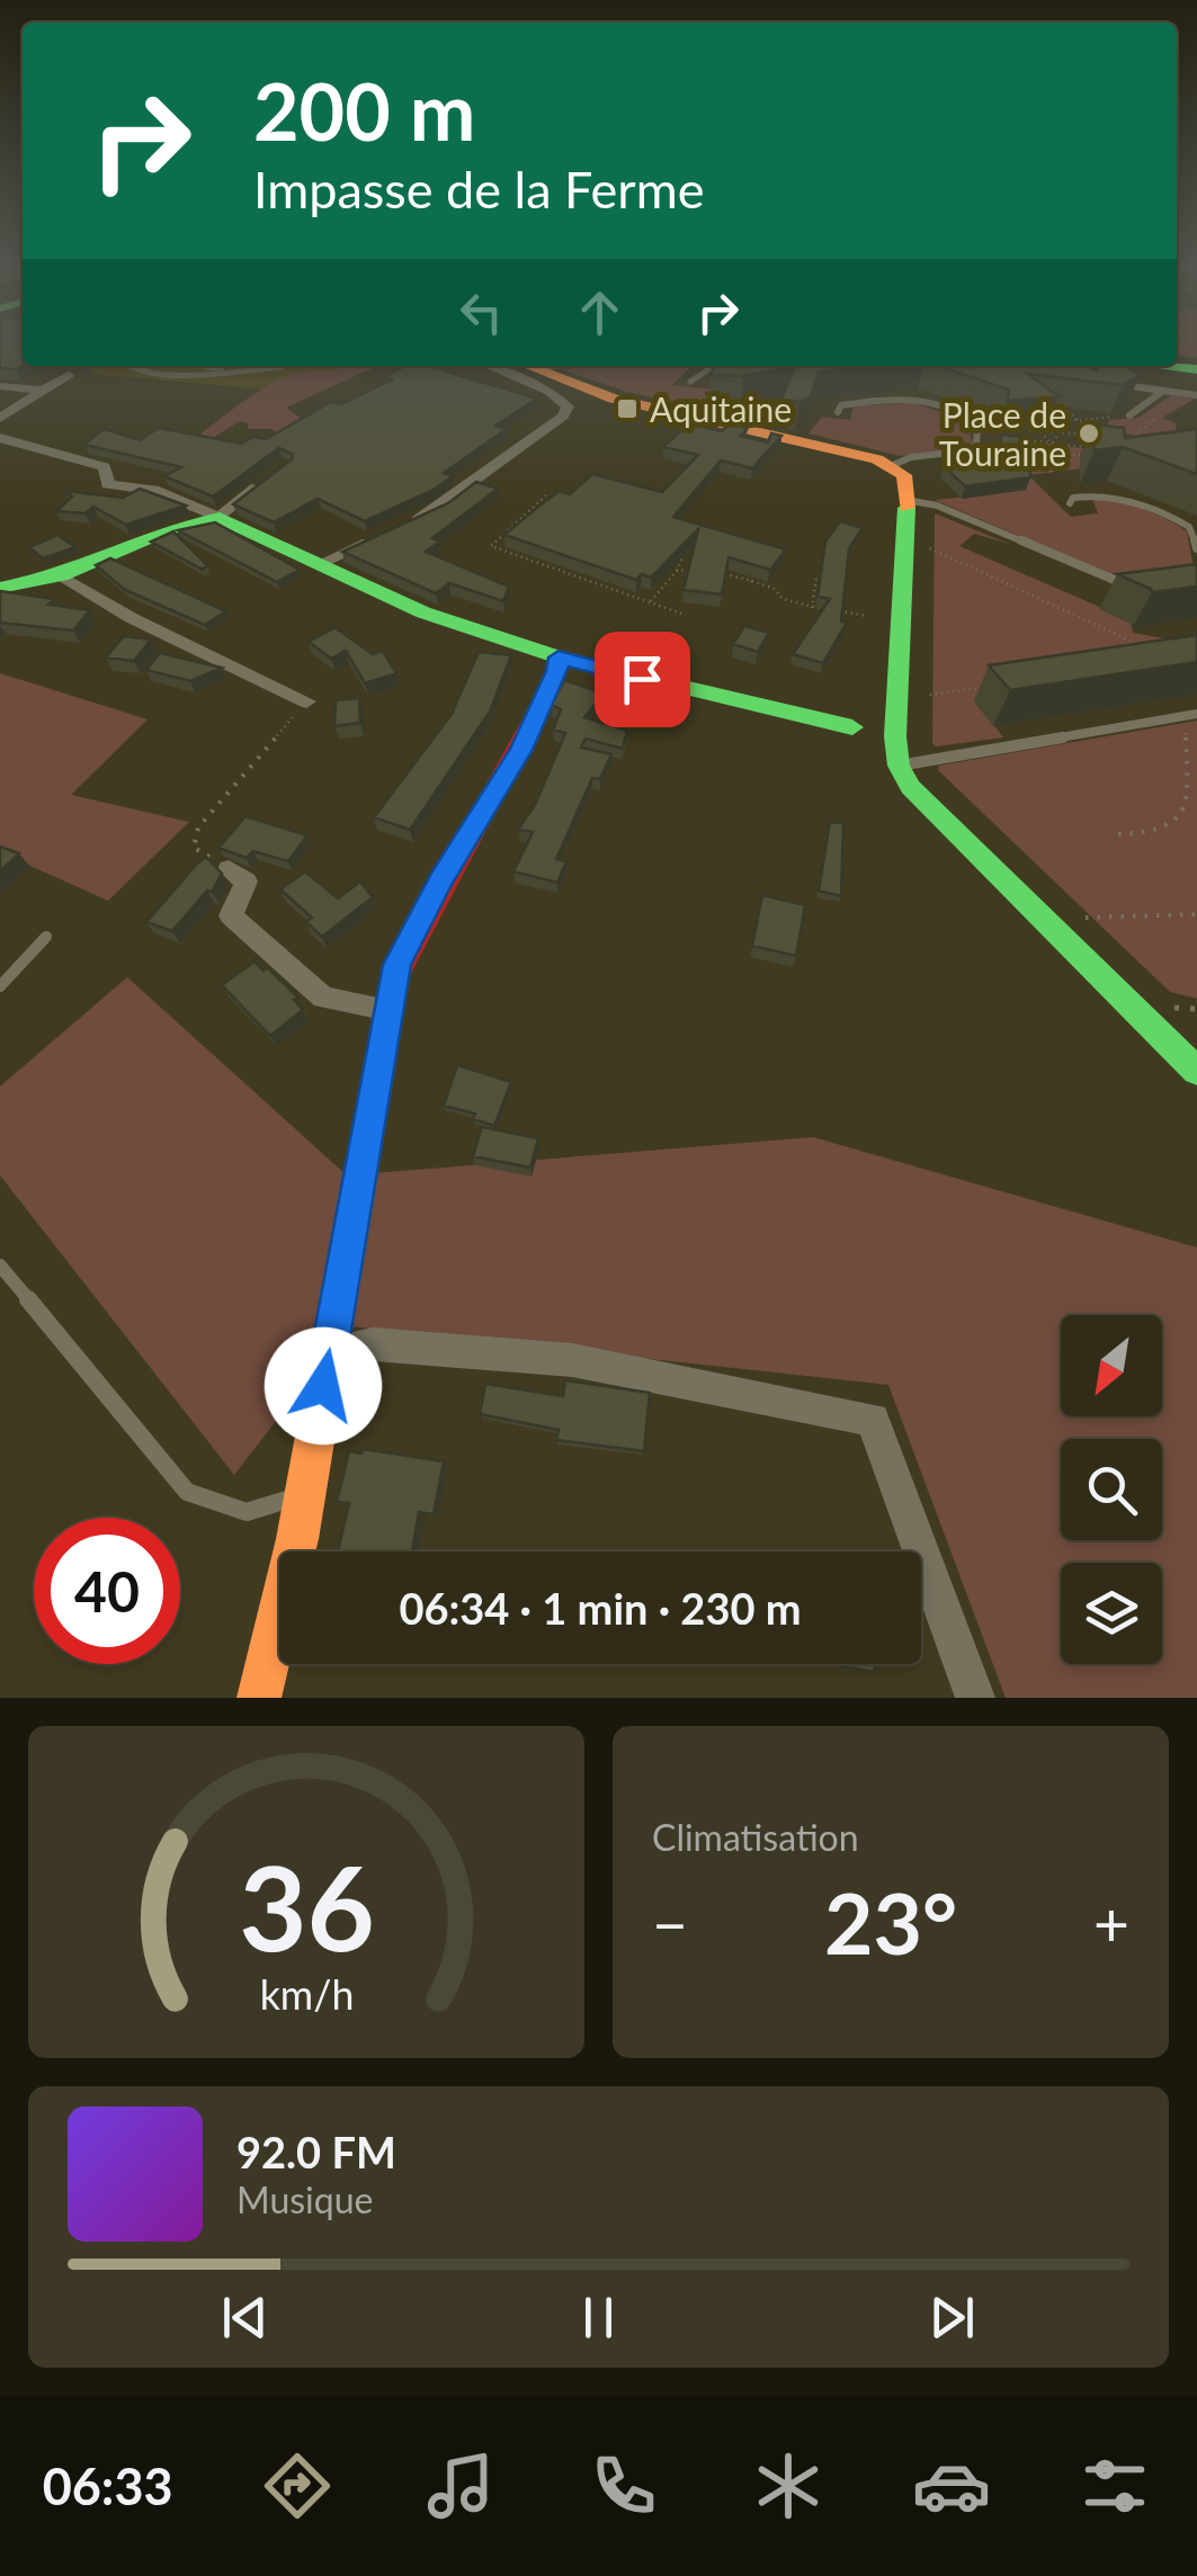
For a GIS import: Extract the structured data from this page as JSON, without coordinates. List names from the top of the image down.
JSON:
{
  "places": {
    "transit": ["Aquitaine"],
    "other": ["Place de Touraine"]
  },
  "north": "bottom left",
  "page": {
    "turn": ["200 m", "Impasse de la Ferme"],
    "limit": "40",
    "trip": "06:34 · 1 min · 230 m",
    "tile": "Climatisation",
    "heat": ["−", "23°", "+"],
    "song": ["92.0 FM", "Musique"],
    "tabs": "06:33",
    "gauge": ["36", "km/h"]
  }
}
